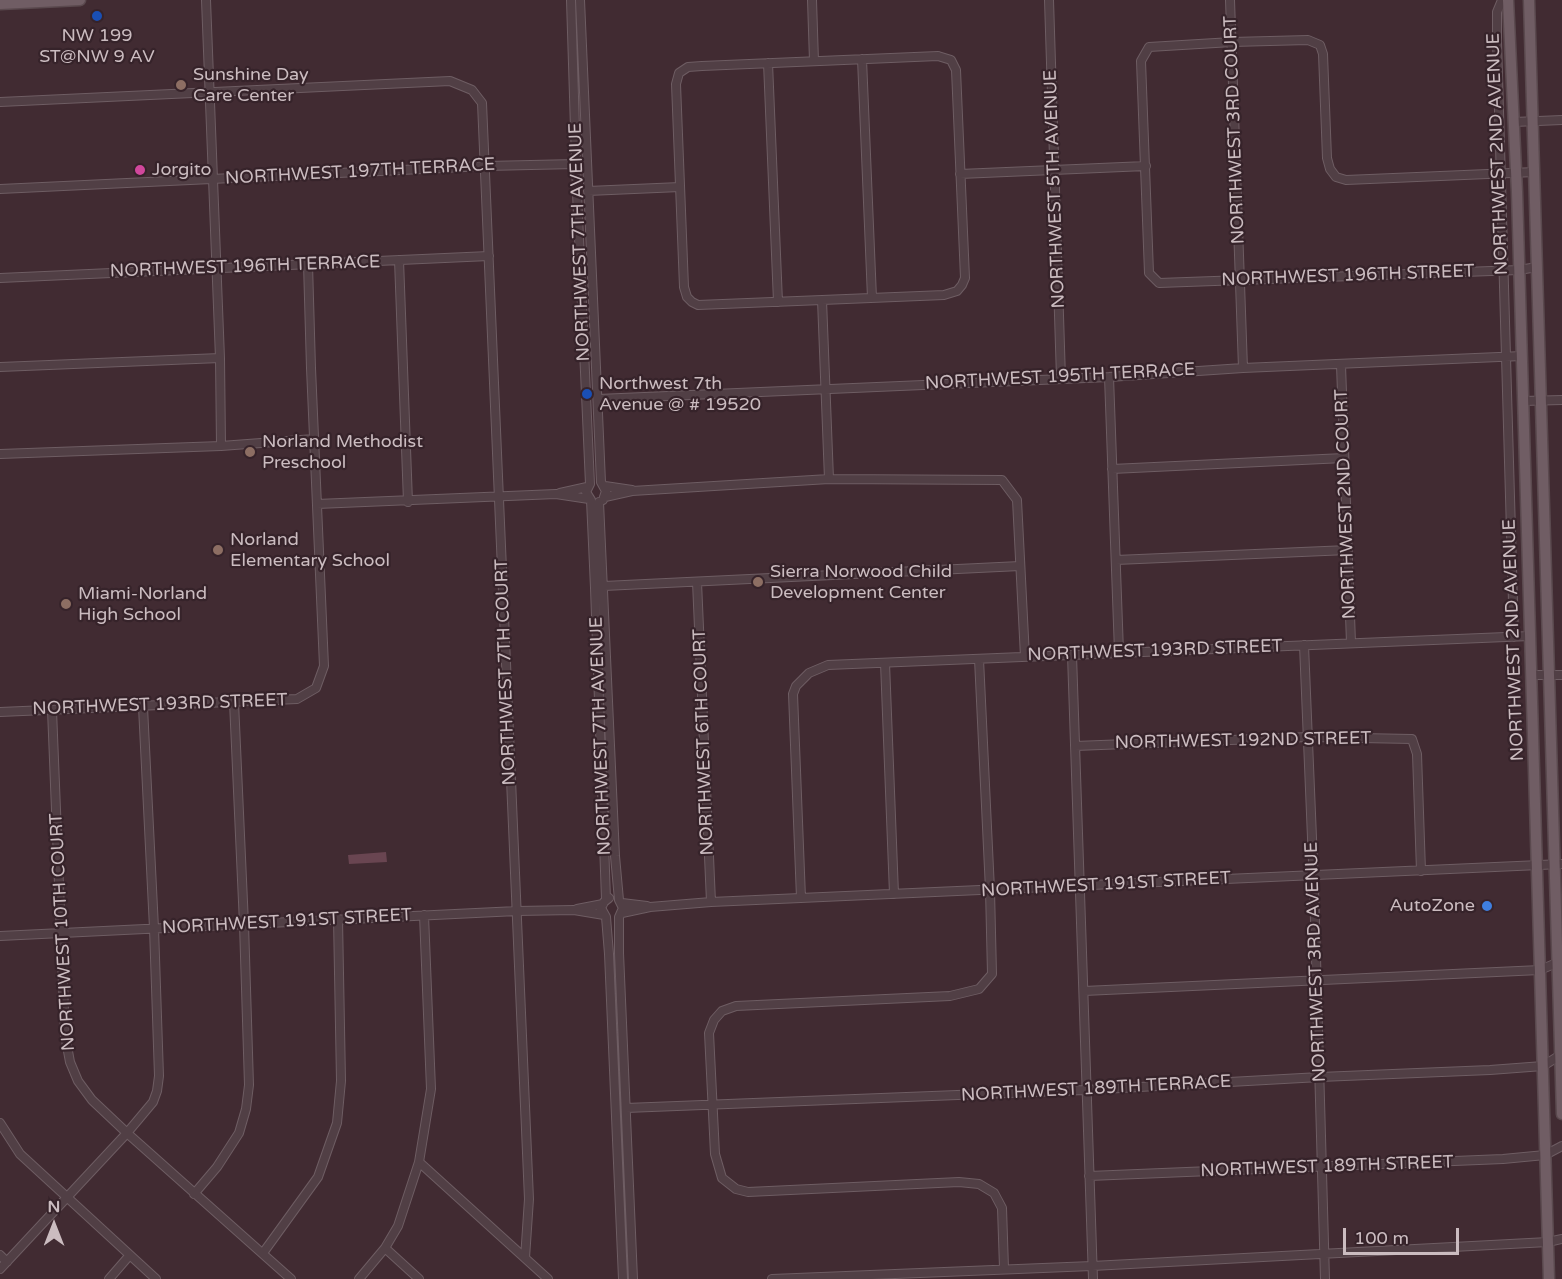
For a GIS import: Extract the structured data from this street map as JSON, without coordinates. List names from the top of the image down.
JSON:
{
  "streets": {
    "main road": ["NORTHWEST 2ND AVENUE"],
    "street": [
      "NORTHWEST 3RD COURT",
      "NORTHWEST 197TH TERRACE",
      "NORTHWEST 5TH AVENUE",
      "NORTHWEST 7TH AVENUE",
      "NORTHWEST 196TH TERRACE",
      "NORTHWEST 196TH STREET",
      "NORTHWEST 195TH TERRACE",
      "NORTHWEST 2ND COURT",
      "NORTHWEST 193RD STREET",
      "NORTHWEST 7TH COURT",
      "NORTHWEST 192ND STREET",
      "NORTHWEST 6TH COURT",
      "NORTHWEST 191ST STREET",
      "NORTHWEST 10TH COURT",
      "NORTHWEST 3RD AVENUE",
      "NORTHWEST 189TH TERRACE",
      "NORTHWEST 189TH STREET"
    ]
  },
  "crossings": [
    ["NORTHWEST 3RD COURT", "NORTHWEST 196TH STREET"],
    ["NORTHWEST 3RD COURT", "NORTHWEST 195TH TERRACE"],
    ["NORTHWEST 2ND AVENUE", "NORTHWEST 196TH STREET"],
    ["NORTHWEST 2ND AVENUE", "NORTHWEST 195TH TERRACE"],
    ["NORTHWEST 2ND AVENUE", "NORTHWEST 193RD STREET"],
    ["NORTHWEST 2ND AVENUE", "NORTHWEST 191ST STREET"],
    ["NORTHWEST 2ND AVENUE", "NORTHWEST 189TH TERRACE"],
    ["NORTHWEST 2ND AVENUE", "NORTHWEST 189TH STREET"],
    ["NORTHWEST 197TH TERRACE", "NORTHWEST 7TH AVENUE"],
    ["NORTHWEST 197TH TERRACE", "NORTHWEST 7TH COURT"],
    ["NORTHWEST 5TH AVENUE", "NORTHWEST 195TH TERRACE"],
    ["NORTHWEST 7TH AVENUE", "NORTHWEST 195TH TERRACE"],
    ["NORTHWEST 7TH AVENUE", "NORTHWEST 191ST STREET"],
    ["NORTHWEST 196TH TERRACE", "NORTHWEST 7TH COURT"],
    ["NORTHWEST 195TH TERRACE", "NORTHWEST 2ND COURT"],
    ["NORTHWEST 2ND COURT", "NORTHWEST 193RD STREET"],
    ["NORTHWEST 193RD STREET", "NORTHWEST 191ST STREET"],
    ["NORTHWEST 193RD STREET", "NORTHWEST 10TH COURT"],
    ["NORTHWEST 193RD STREET", "NORTHWEST 3RD AVENUE"],
    ["NORTHWEST 7TH COURT", "NORTHWEST 191ST STREET"],
    ["NORTHWEST 192ND STREET", "NORTHWEST 191ST STREET"],
    ["NORTHWEST 192ND STREET", "NORTHWEST 3RD AVENUE"],
    ["NORTHWEST 6TH COURT", "NORTHWEST 191ST STREET"],
    ["NORTHWEST 191ST STREET", "NORTHWEST 10TH COURT"],
    ["NORTHWEST 191ST STREET", "NORTHWEST 3RD AVENUE"],
    ["NORTHWEST 3RD AVENUE", "NORTHWEST 189TH TERRACE"],
    ["NORTHWEST 3RD AVENUE", "NORTHWEST 189TH STREET"]
  ],
  "places": [
    "NW 199 ST@NW 9 AV",
    "Sunshine Day Care Center",
    "Jorgito",
    "Northwest 7th Avenue @ # 19520",
    "Norland Methodist Preschool",
    "Norland Elementary School",
    "Sierra Norwood Child Development Center",
    "Miami-Norland High School",
    "AutoZone"
  ],
  "scale_bar": "100 m",
  "north": "top"
}
